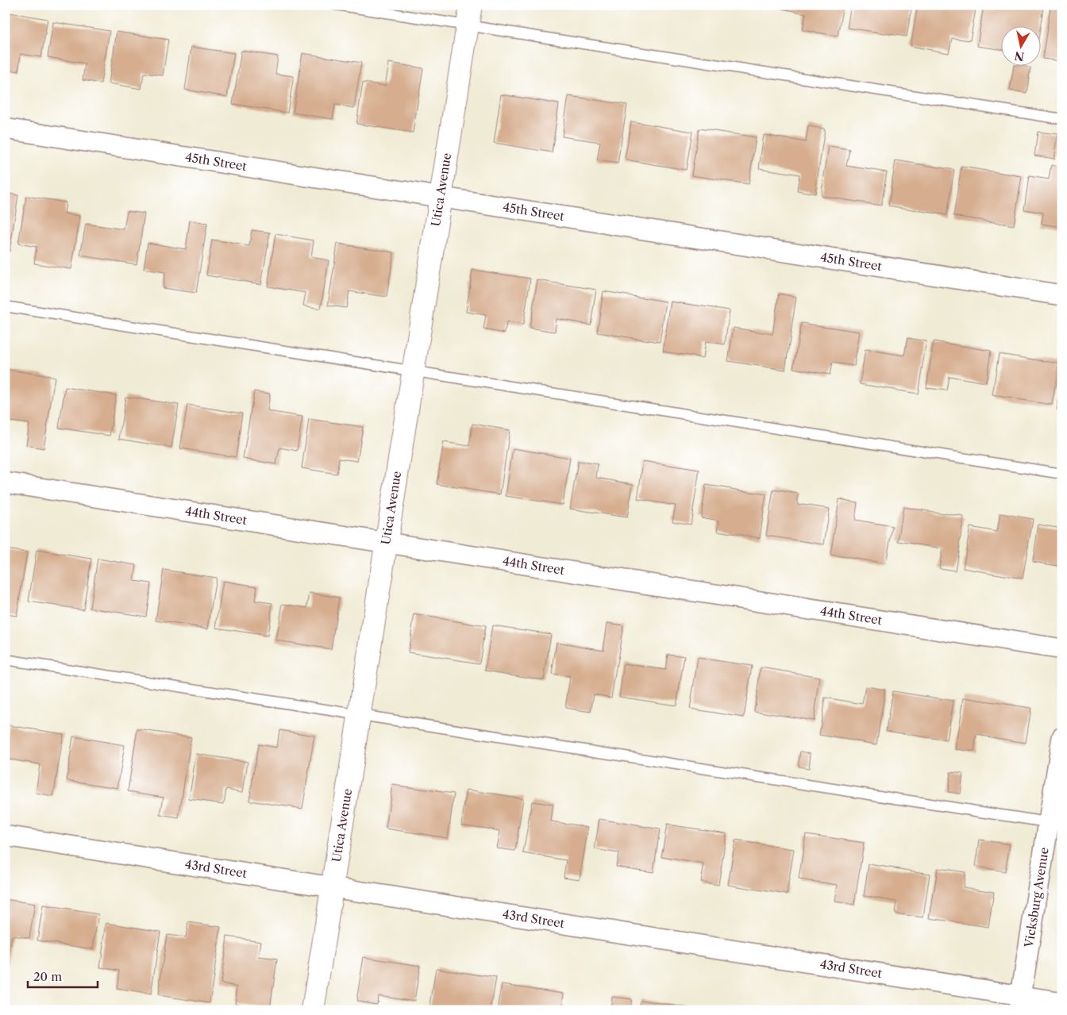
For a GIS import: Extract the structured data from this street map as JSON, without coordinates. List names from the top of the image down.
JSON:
{
  "streets": {
    "street": [
      "45th Street",
      "Utica Avenue",
      "44th Street",
      "43rd Street",
      "Vicksburg Avenue"
    ]
  },
  "crossings": [
    ["45th Street", "Utica Avenue"],
    ["Utica Avenue", "44th Street"],
    ["Utica Avenue", "43rd Street"],
    ["43rd Street", "Vicksburg Avenue"]
  ],
  "scale_bar": "20 m",
  "north": "bottom"
}
